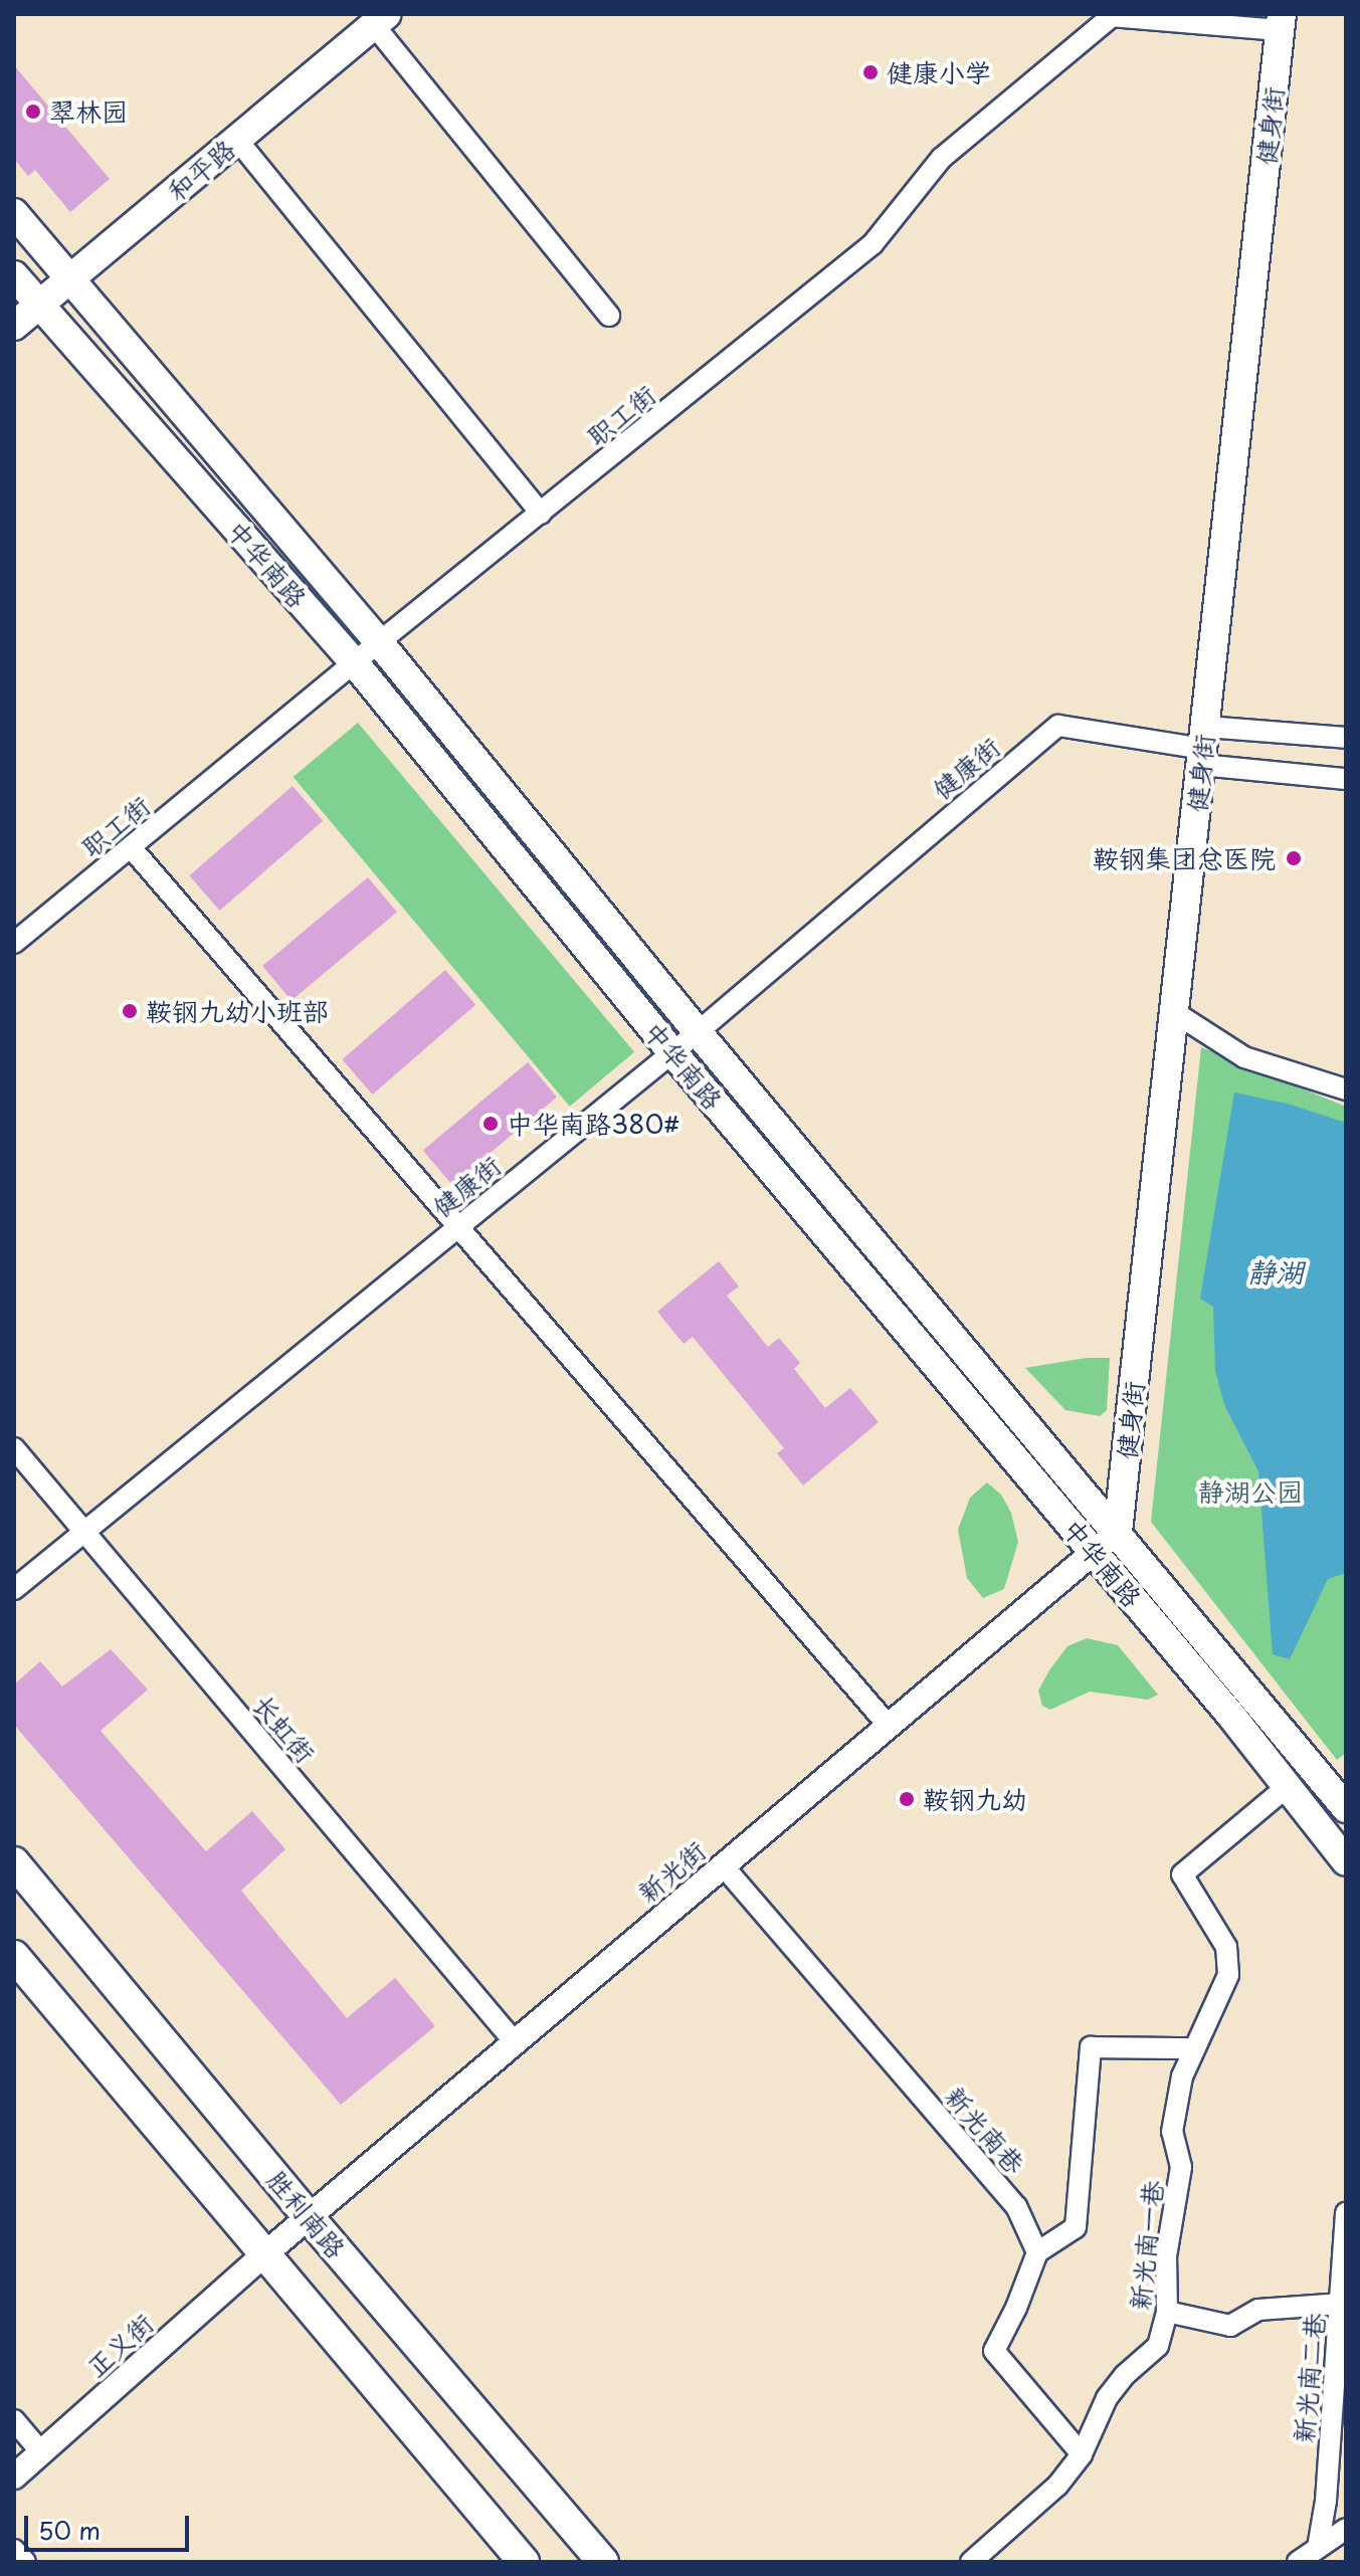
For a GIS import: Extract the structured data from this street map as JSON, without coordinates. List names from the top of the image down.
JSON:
{
  "streets": {
    "main road": [
      "健身街",
      "和平路",
      "中华南路",
      "胜利南路"
    ],
    "street": [
      "职工街",
      "健康街",
      "长虹街",
      "新光街",
      "新光南巷",
      "新光南一巷",
      "正义街",
      "新光南二巷"
    ]
  },
  "crossings": [
    ["健身街", "职工街"],
    ["健身街", "中华南路"],
    ["健身街", "健康街"],
    ["健身街", "新光街"],
    ["和平路", "中华南路"],
    ["职工街", "中华南路"],
    ["中华南路", "健康街"],
    ["中华南路", "新光街"],
    ["中华南路", "新光南一巷"],
    ["健康街", "长虹街"],
    ["长虹街", "新光街"],
    ["新光街", "新光南巷"],
    ["新光街", "胜利南路"],
    ["新光街", "正义街"]
  ],
  "water": ["静湖"],
  "parks": ["静湖公园"],
  "places": [
    "健康小学",
    "翠林园",
    "鞍钢集团总医院",
    "鞍钢九幼小班部",
    "中华南路380#",
    "鞍钢九幼"
  ],
  "scale_bar": "50 m"
}
